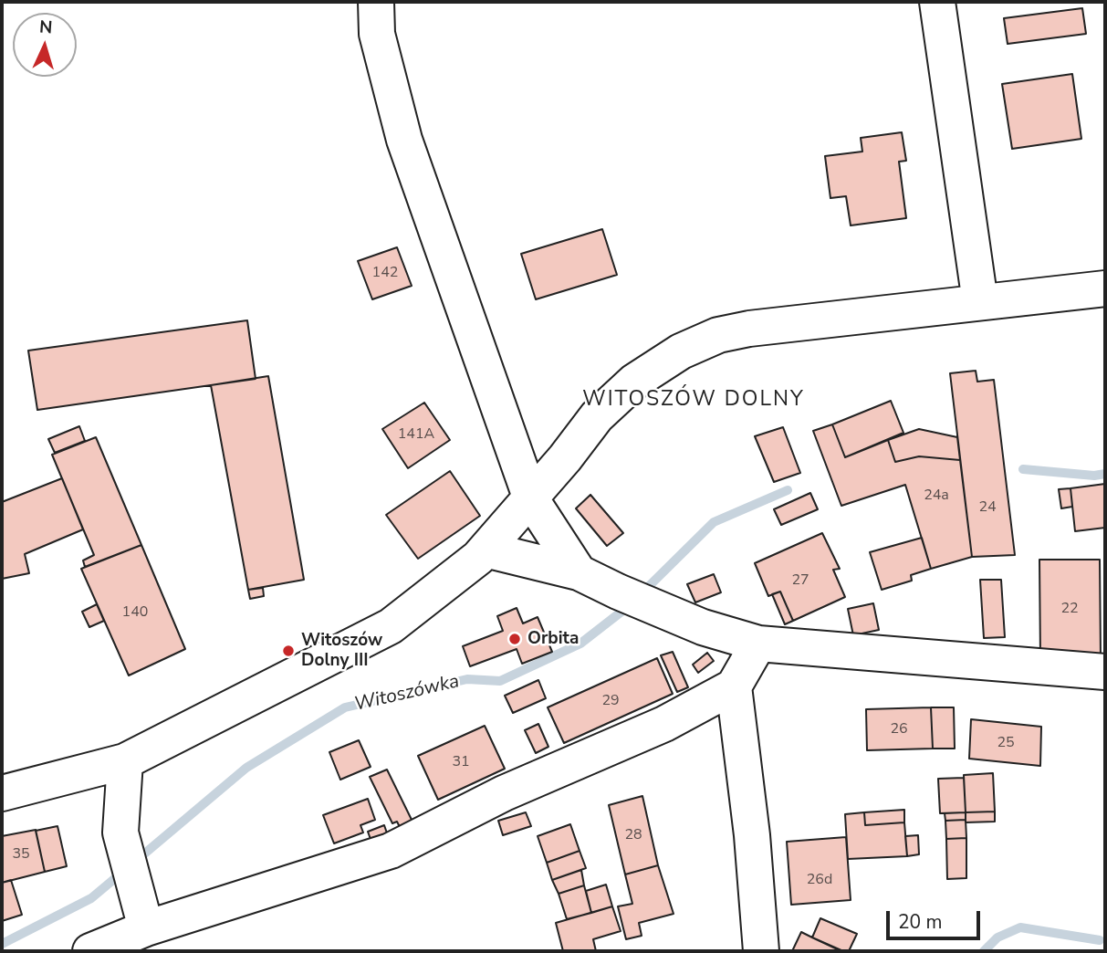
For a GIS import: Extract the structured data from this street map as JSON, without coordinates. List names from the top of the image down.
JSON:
{
  "districts": ["WITOSZÓW DOLNY"],
  "water": ["Witoszówka"],
  "places": ["Orbita", "Witoszów Dolny III"],
  "house_numbers": [
    "142",
    "141A",
    "24a",
    "24",
    "27",
    "22",
    "140",
    "29",
    "26",
    "25",
    "31",
    "28",
    "35",
    "26d"
  ],
  "scale_bar": "20 m",
  "north": "top"
}
